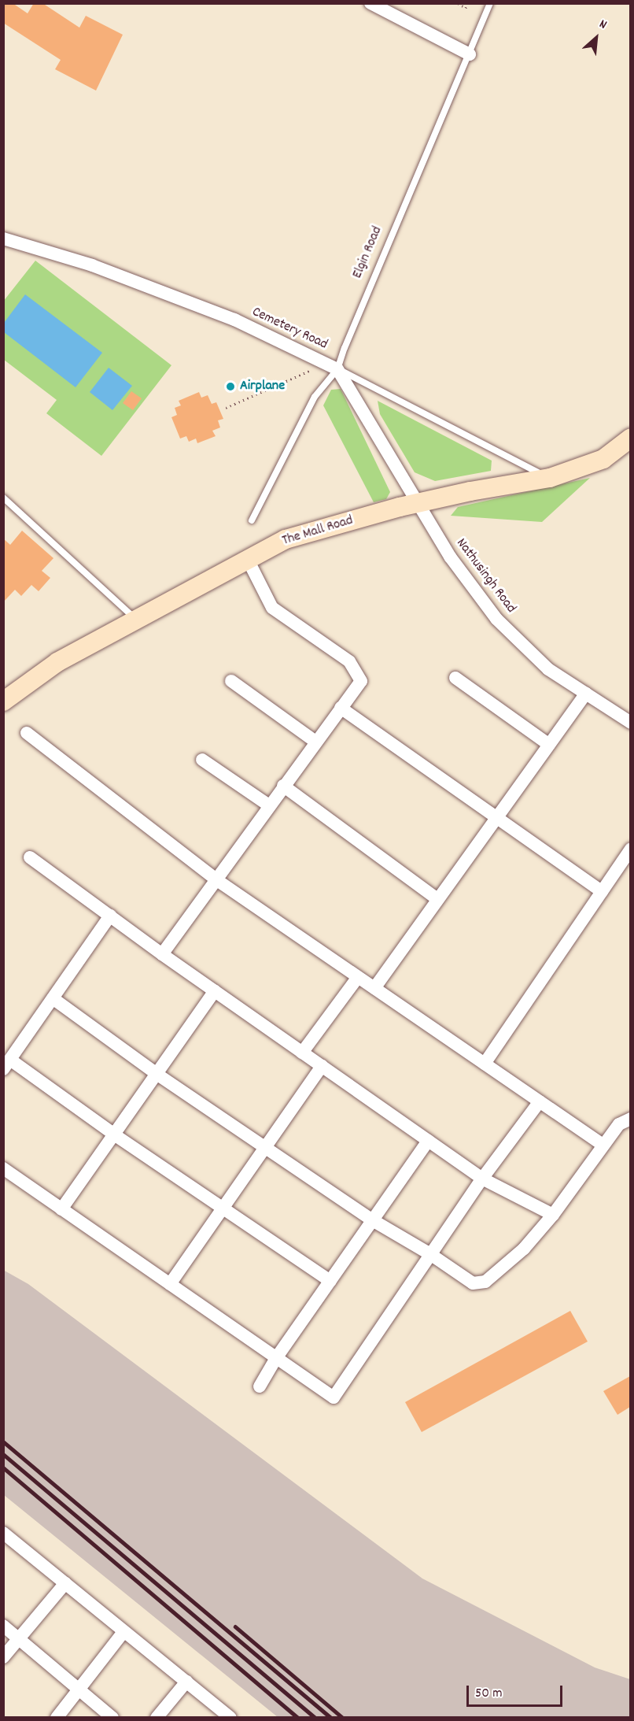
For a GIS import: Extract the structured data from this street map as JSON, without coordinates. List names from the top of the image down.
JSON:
{
  "streets": {
    "street": ["Cemetery Road", "The Mall Road", "Nathusingh Road"],
    "lane": ["Elgin Road"]
  },
  "crossings": [
    ["Elgin Road", "Cemetery Road"],
    ["Cemetery Road", "The Mall Road"],
    ["The Mall Road", "Nathusingh Road"]
  ],
  "places": ["Airplane"],
  "scale_bar": "50 m",
  "north": "top right"
}
